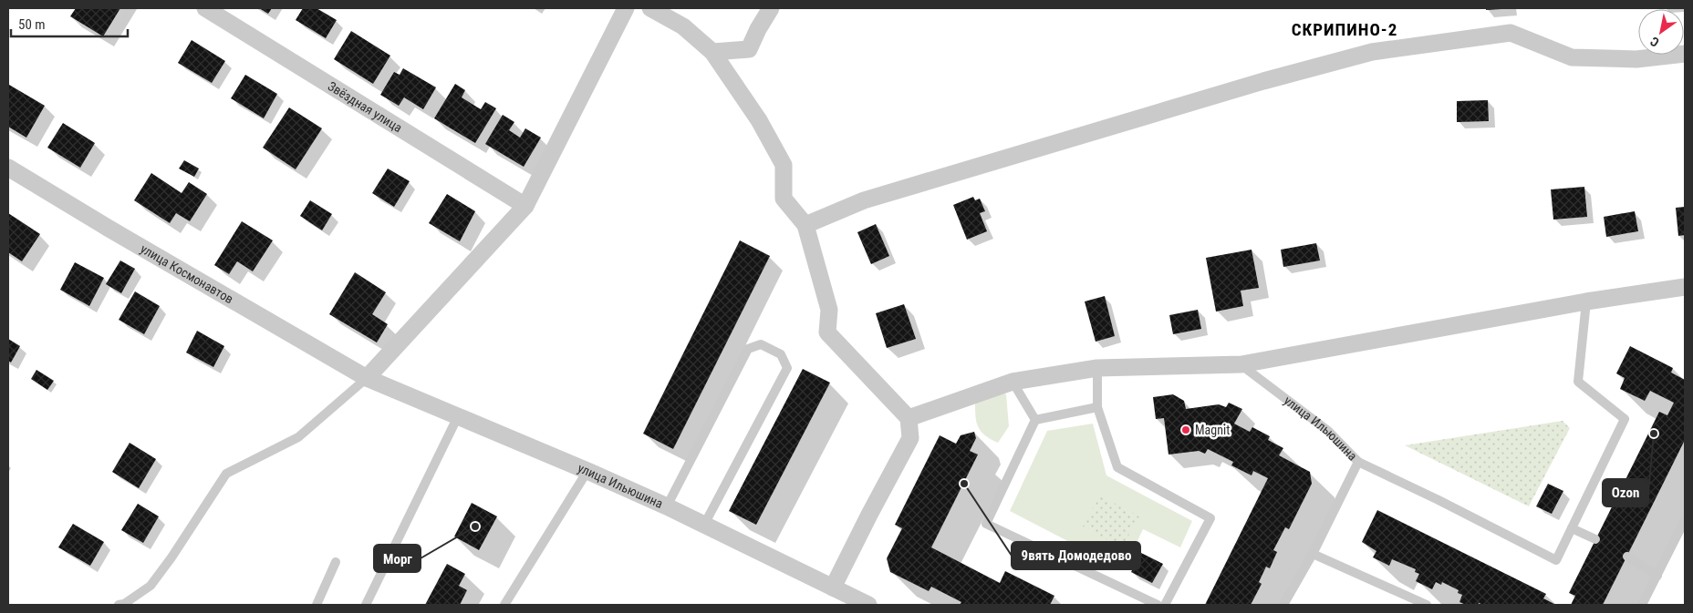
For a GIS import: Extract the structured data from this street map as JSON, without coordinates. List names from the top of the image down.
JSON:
{
  "streets": {
    "street": ["Звёздная улица", "улица Космонавтов", "улица Ильюшина"]
  },
  "crossings": [
    ["улица Космонавтов", "улица Ильюшина"]
  ],
  "districts": ["СКРИПИНО-2"],
  "places": [
    "Magnit",
    "Ozon",
    "9вять Домодедово",
    "Морг"
  ],
  "scale_bar": "50 m",
  "north": "bottom left"
}
